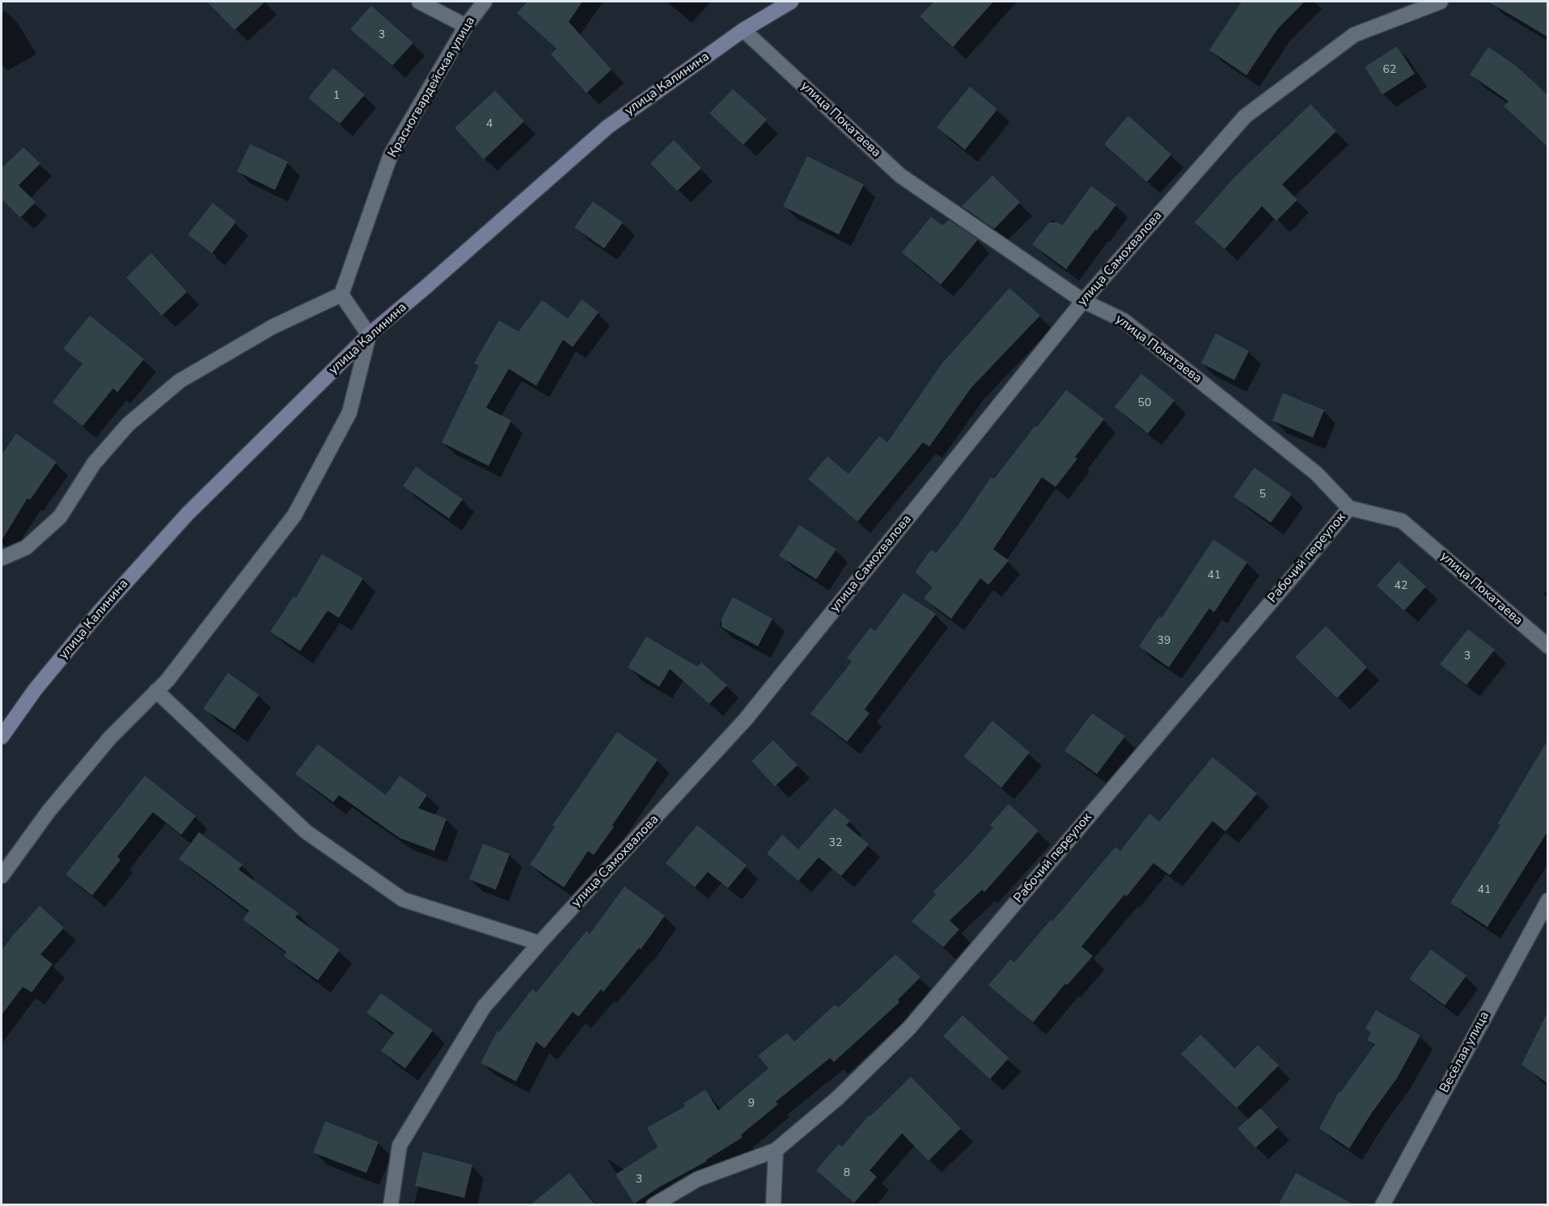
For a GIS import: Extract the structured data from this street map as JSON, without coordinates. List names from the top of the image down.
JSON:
{
  "streets": {
    "main road": ["улица Калинина"],
    "street": [
      "Красногвардейская улица",
      "улица Покатаева",
      "улица Самохвалова",
      "Рабочий переулок",
      "Весёлая улица"
    ]
  },
  "crossings": [
    ["улица Калинина", "улица Покатаева"],
    ["улица Покатаева", "улица Самохвалова"],
    ["улица Покатаева", "Рабочий переулок"]
  ],
  "house_numbers": [
    "3",
    "62",
    "1",
    "4",
    "50",
    "5",
    "41",
    "42",
    "39",
    "3",
    "32",
    "41",
    "9",
    "8",
    "3"
  ]
}
